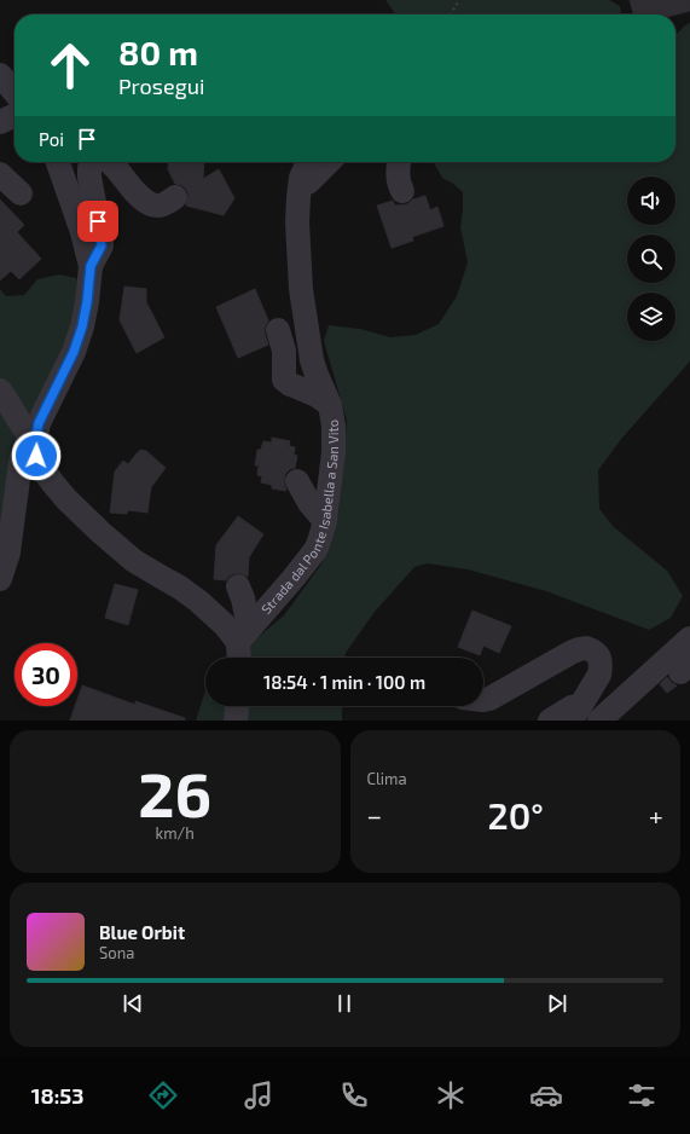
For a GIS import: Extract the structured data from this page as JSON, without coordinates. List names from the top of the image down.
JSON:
{
  "streets": {
    "street": ["Strada dal Ponte Isabella a San Vito"]
  },
  "page": {
    "turn": ["80 m", "Prosegui"],
    "then": "Poi",
    "limit": "30",
    "trip": "18:54 · 1 min · 100 m",
    "tile": [
      ["26", "km/h"],
      "Clima"
    ],
    "heat": ["−", "20°", "+"],
    "song": ["Blue Orbit", "Sona"],
    "tabs": "18:53"
  }
}
